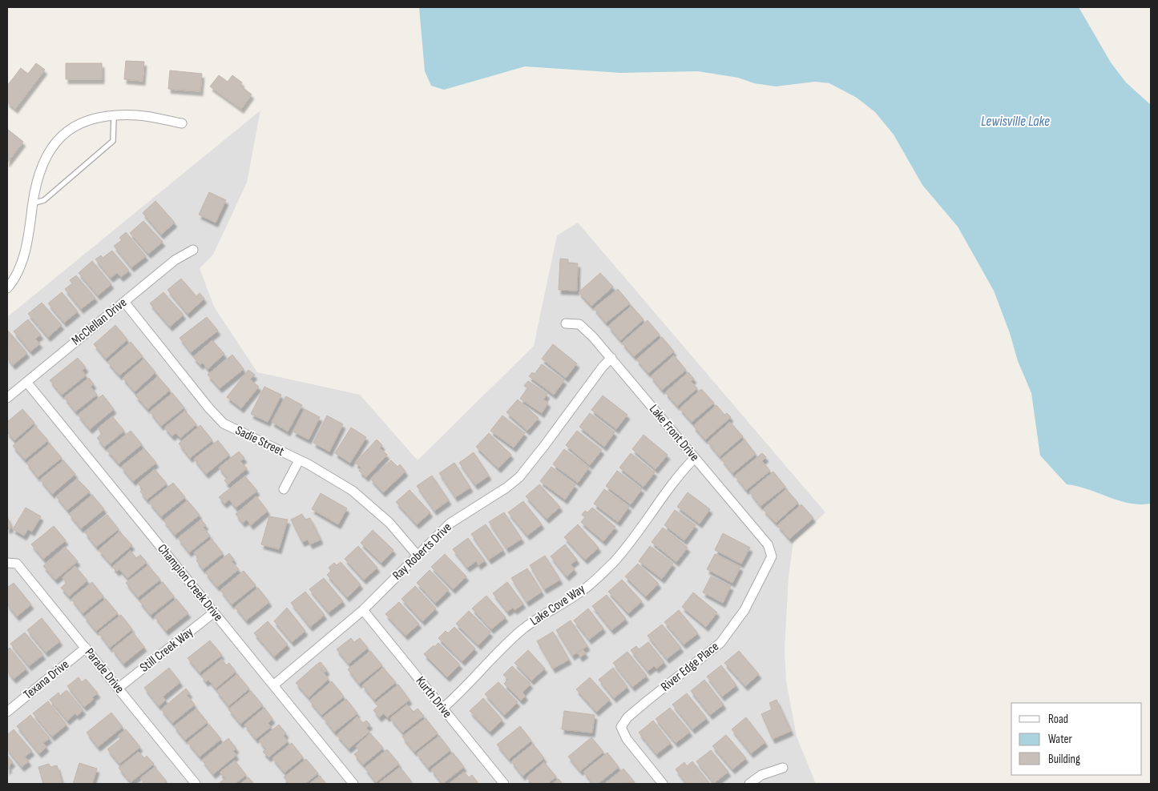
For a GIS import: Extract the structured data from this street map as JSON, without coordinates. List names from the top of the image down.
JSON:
{
  "streets": {
    "street": [
      "McClellan Drive",
      "Lake Front Drive",
      "Sadie Street",
      "Ray Roberts Drive",
      "Champion Creek Drive",
      "Lake Cove Way",
      "Still Creek Way",
      "River Edge Place",
      "Parade Drive",
      "Texana Drive",
      "Kurth Drive"
    ]
  },
  "crossings": [
    ["McClellan Drive", "Sadie Street"],
    ["McClellan Drive", "Champion Creek Drive"],
    ["Lake Front Drive", "Ray Roberts Drive"],
    ["Lake Front Drive", "Lake Cove Way"],
    ["Lake Front Drive", "River Edge Place"],
    ["Sadie Street", "Ray Roberts Drive"],
    ["Ray Roberts Drive", "Champion Creek Drive"],
    ["Ray Roberts Drive", "Kurth Drive"],
    ["Champion Creek Drive", "Still Creek Way"],
    ["Lake Cove Way", "Kurth Drive"],
    ["Still Creek Way", "Parade Drive"],
    ["Parade Drive", "Texana Drive"]
  ],
  "water": ["Lewisville Lake"],
  "legend": ["Road", "Water", "Building"]
}
